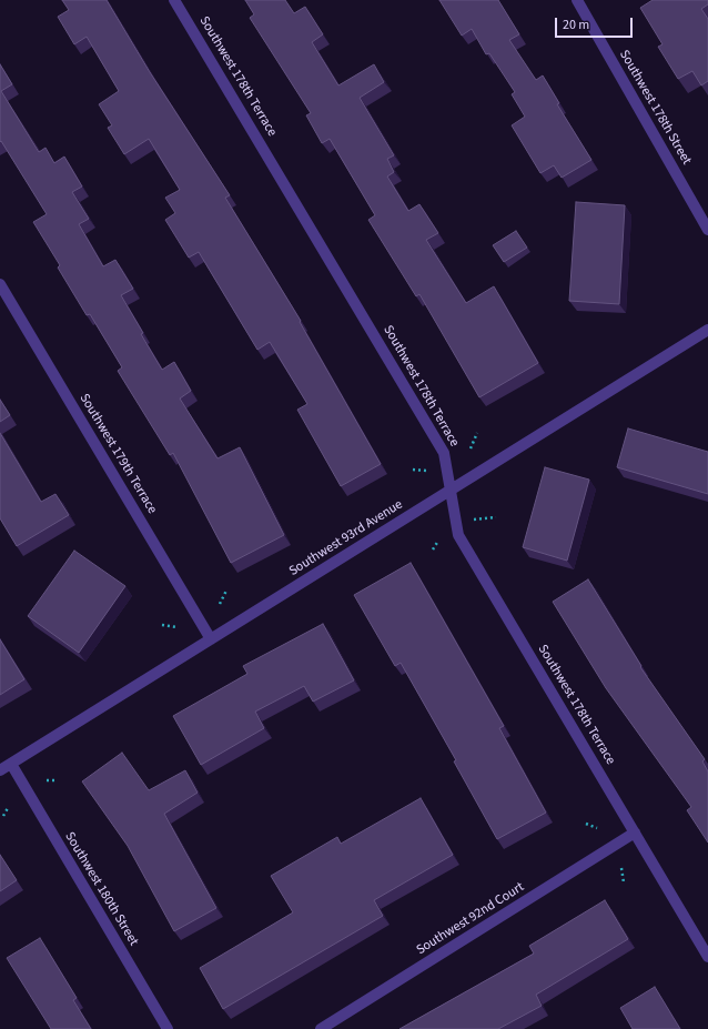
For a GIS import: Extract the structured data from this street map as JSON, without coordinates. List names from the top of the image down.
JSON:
{
  "streets": {
    "street": [
      "Southwest 178th Terrace",
      "Southwest 178th Street",
      "Southwest 179th Terrace",
      "Southwest 93rd Avenue",
      "Southwest 180th Street",
      "Southwest 92nd Court"
    ]
  },
  "crossings": [
    ["Southwest 178th Terrace", "Southwest 93rd Avenue"],
    ["Southwest 178th Terrace", "Southwest 92nd Court"],
    ["Southwest 179th Terrace", "Southwest 93rd Avenue"],
    ["Southwest 93rd Avenue", "Southwest 180th Street"]
  ],
  "scale_bar": "20 m"
}
